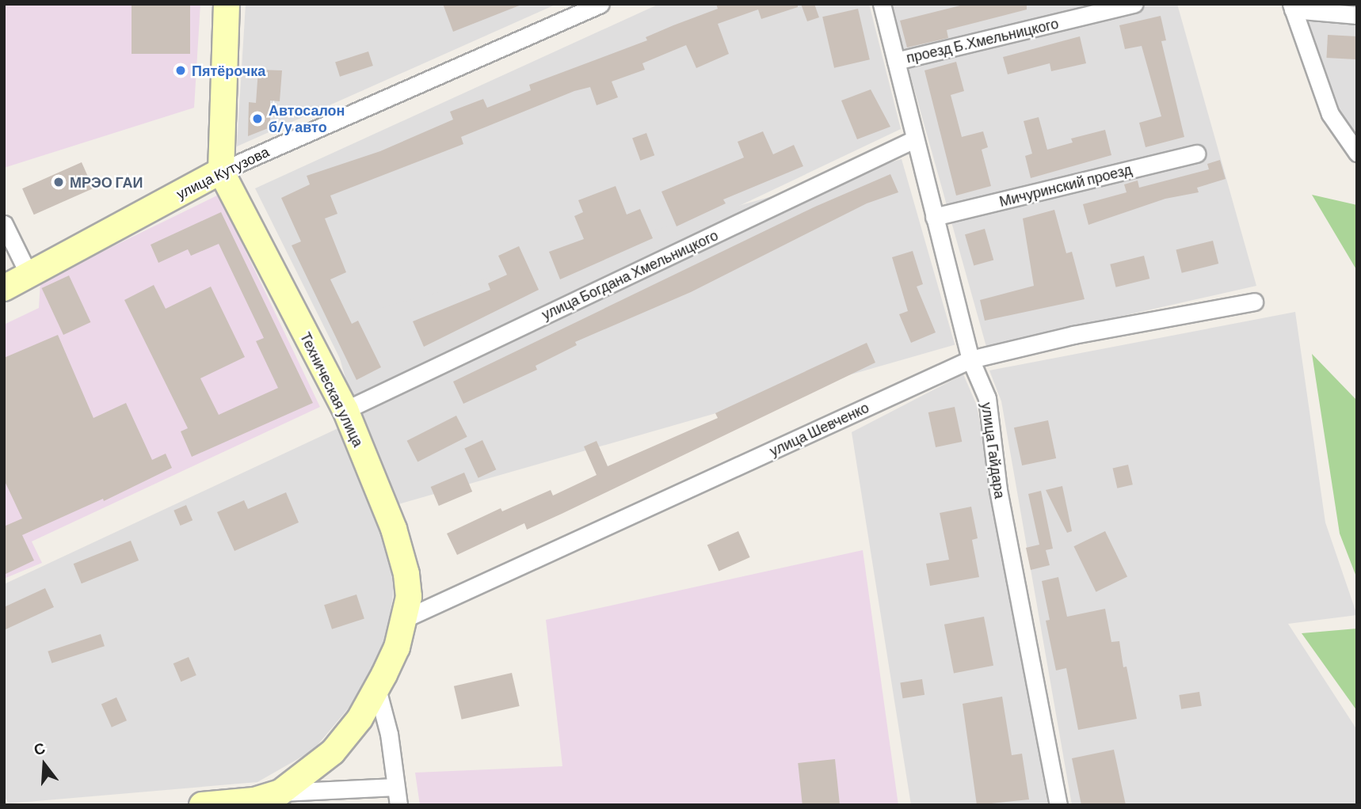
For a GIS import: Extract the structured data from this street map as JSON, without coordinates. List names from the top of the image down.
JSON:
{
  "streets": {
    "main road": ["улица Кутузова", "Техническая улица"],
    "street": [
      "проезд Б.Хмельницкого",
      "Мичуринский проезд",
      "улица Богдана Хмельницкого",
      "улица Шевченко",
      "улица Гайдара"
    ]
  },
  "crossings": [
    ["проезд Б.Хмельницкого", "улица Гайдара"],
    ["улица Кутузова", "Техническая улица"],
    ["Мичуринский проезд", "улица Гайдара"],
    ["улица Богдана Хмельницкого", "Техническая улица"],
    ["улица Богдана Хмельницкого", "улица Гайдара"],
    ["Техническая улица", "улица Шевченко"],
    ["улица Шевченко", "улица Гайдара"]
  ],
  "places": ["Пятёрочка", "Автосалон б/у авто", "МРЭО ГАИ"],
  "north": "top"
}
